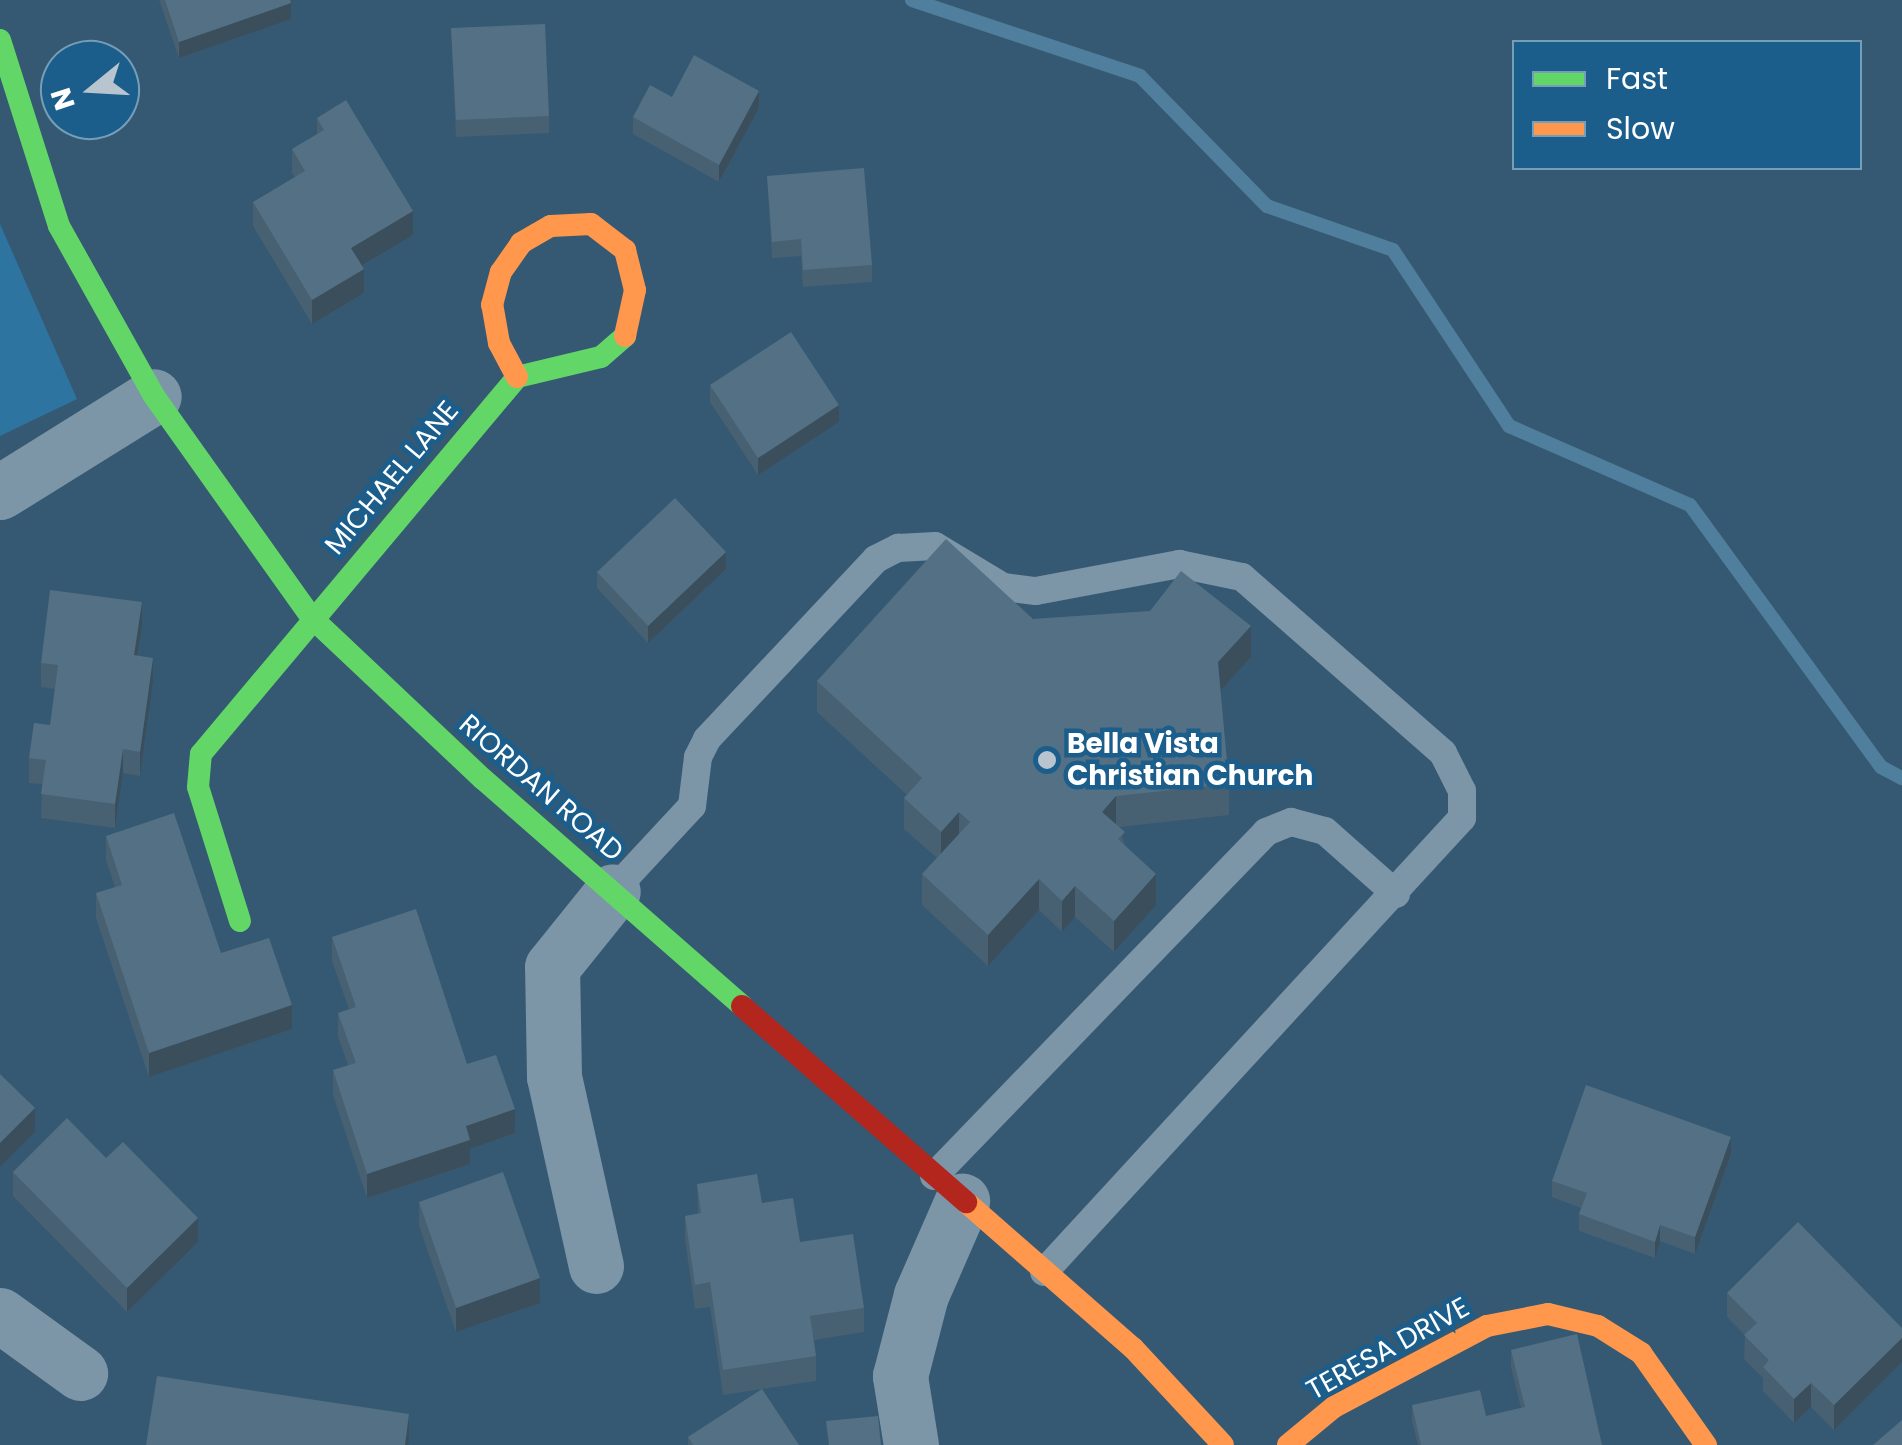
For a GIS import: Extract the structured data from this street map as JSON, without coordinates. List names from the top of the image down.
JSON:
{
  "streets": {
    "street": ["MICHAEL LANE", "RIORDAN ROAD", "TERESA DRIVE"]
  },
  "crossings": [
    ["MICHAEL LANE", "RIORDAN ROAD"]
  ],
  "places": ["Bella Vista Christian Church"],
  "legend": ["Fast", "Slow"],
  "north": "left"
}
